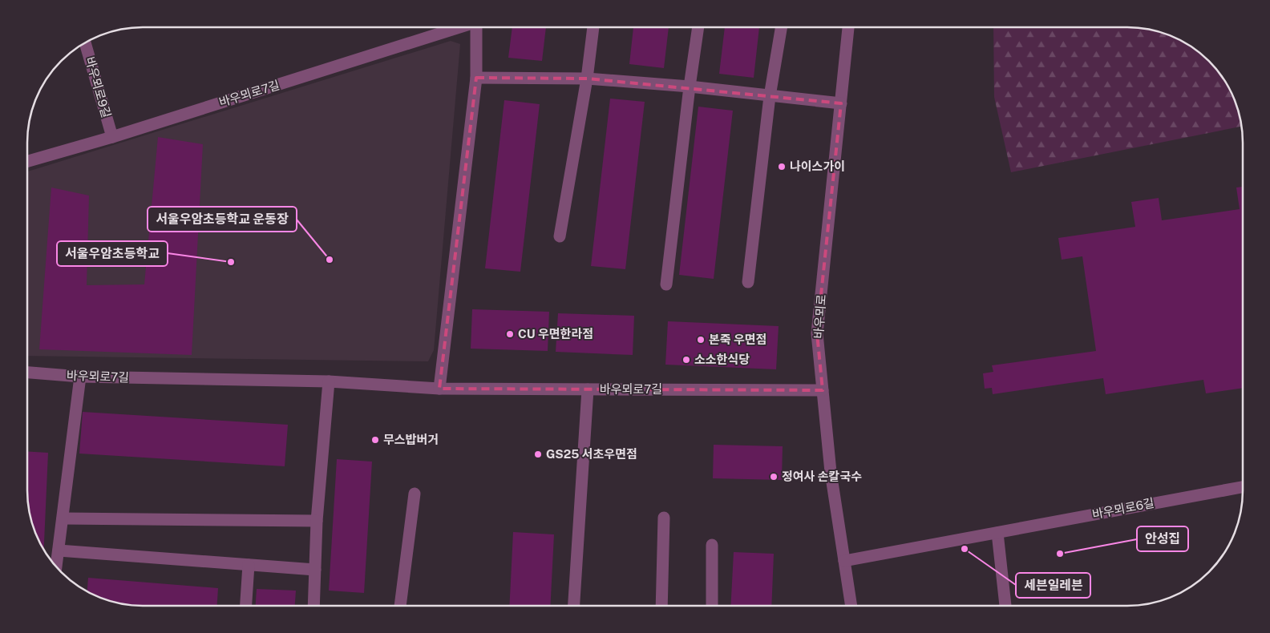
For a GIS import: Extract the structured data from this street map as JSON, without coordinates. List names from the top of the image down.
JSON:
{
  "streets": {
    "street": [
      "바우뫼로9길",
      "바우뫼로7길",
      "바우뫼로",
      "바우뫼로6길"
    ]
  },
  "crossings": [
    ["바우뫼로9길", "바우뫼로7길"],
    ["바우뫼로7길", "바우뫼로"],
    ["바우뫼로", "바우뫼로6길"]
  ],
  "places": [
    "나이스가이",
    "서울우암초등학교 운동장",
    "서울우암초등학교",
    "CU 우면한라점",
    "본죽 우면점",
    "소소한식당",
    "무스밥버거",
    "GS25 서초우면점",
    "정여사 손칼국수",
    "세븐일레븐",
    "안성집"
  ]
}
